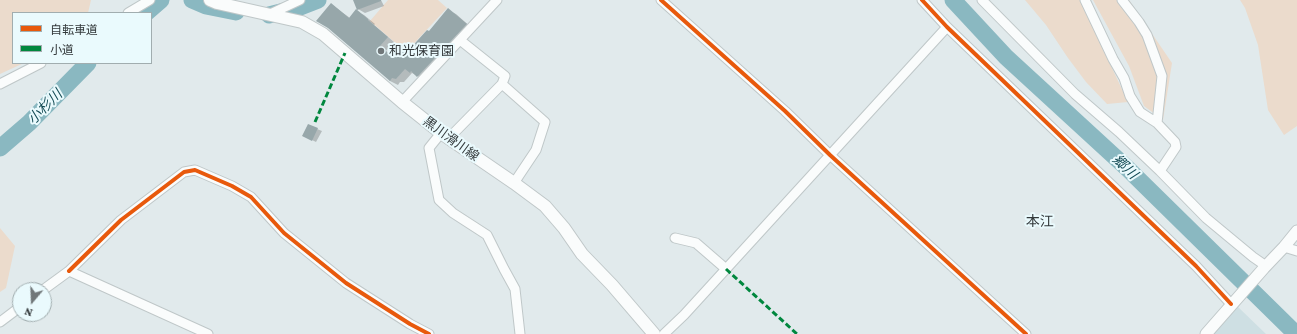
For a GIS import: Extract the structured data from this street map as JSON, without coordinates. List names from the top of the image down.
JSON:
{
  "streets": {
    "main road": ["黒川滑川線"]
  },
  "districts": ["本江"],
  "water": ["小杉川", "郷川"],
  "places": ["和光保育園"],
  "legend": ["自転車道", "小道"],
  "north": "bottom"
}
